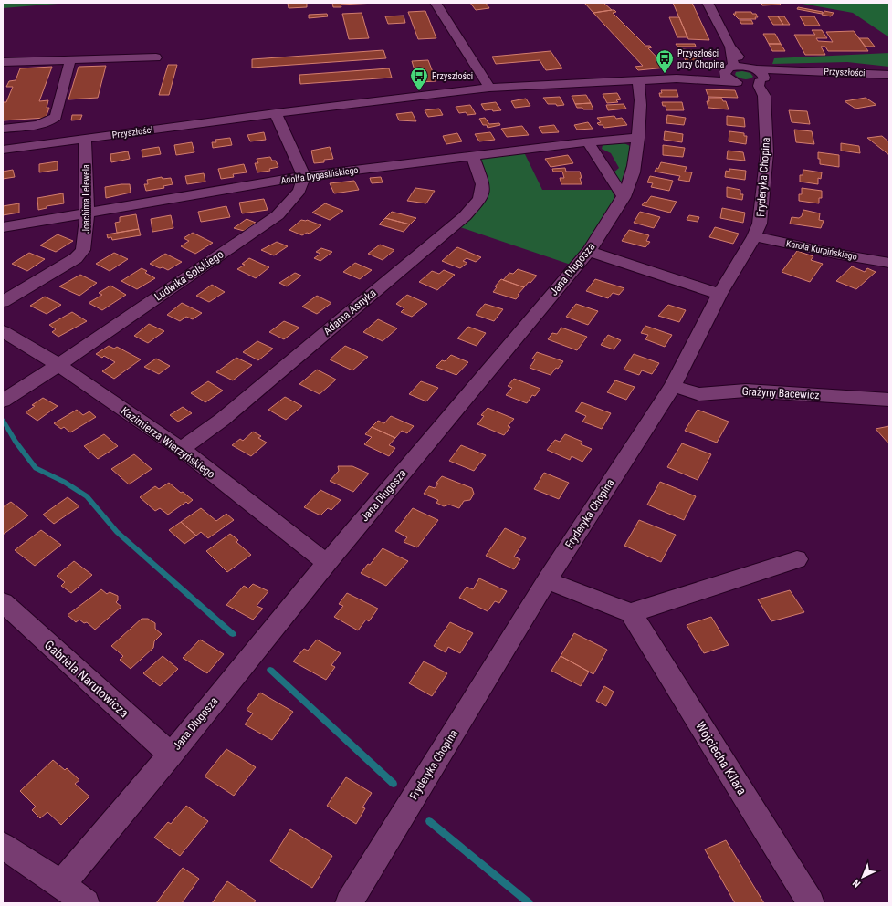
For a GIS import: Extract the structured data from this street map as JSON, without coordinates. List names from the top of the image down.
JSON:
{
  "streets": {
    "street": [
      "Przyszłości",
      "Adolfa Dygasińskiego",
      "Fryderyka Chopina",
      "Joachima Lelewela",
      "Karola Kurpińskiego",
      "Jana Długosza",
      "Ludwika Solskiego",
      "Adama Asnyka",
      "Grażyny Bacewicz",
      "Kazimierza Wierzyńskiego",
      "Gabriela Narutowicza",
      "Wojciecha Kilara"
    ]
  },
  "crossings": [
    ["Przyszłości", "Fryderyka Chopina"],
    ["Przyszłości", "Joachima Lelewela"],
    ["Przyszłości", "Jana Długosza"],
    ["Adolfa Dygasińskiego", "Joachima Lelewela"],
    ["Adolfa Dygasińskiego", "Jana Długosza"],
    ["Adolfa Dygasińskiego", "Ludwika Solskiego"],
    ["Adolfa Dygasińskiego", "Adama Asnyka"],
    ["Fryderyka Chopina", "Karola Kurpińskiego"],
    ["Fryderyka Chopina", "Grażyny Bacewicz"],
    ["Jana Długosza", "Kazimierza Wierzyńskiego"],
    ["Jana Długosza", "Gabriela Narutowicza"],
    ["Ludwika Solskiego", "Kazimierza Wierzyńskiego"],
    ["Adama Asnyka", "Kazimierza Wierzyńskiego"]
  ],
  "places": {
    "bus stop": ["Przyszłości przy Chopina", "Przyszłości"]
  },
  "north": "bottom left"
}
